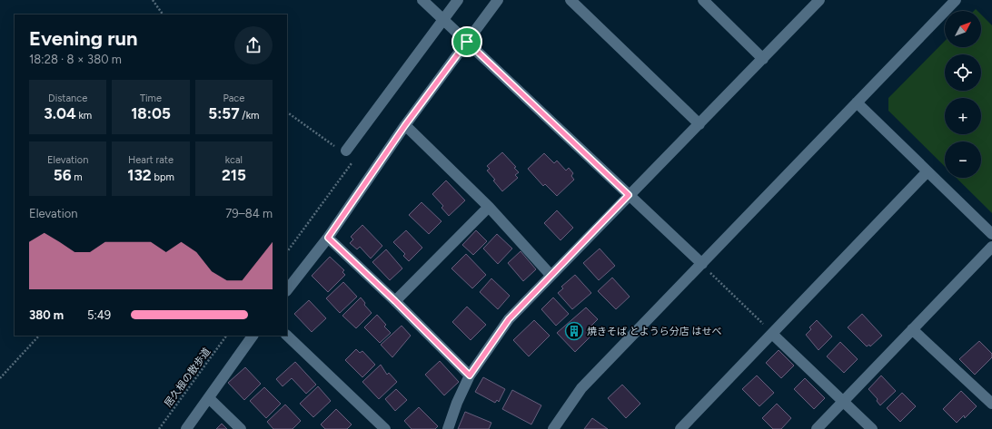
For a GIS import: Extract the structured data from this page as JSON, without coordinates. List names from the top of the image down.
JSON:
{
  "streets": {
    "path": ["居久根の散歩道"]
  },
  "places": {
    "building": ["焼きそば とようら分店 はせべ"]
  },
  "north": "top right",
  "page": {
    "map_buttons": ["+", "−"],
    "heading": ["Evening run", "18:28 · 8 × 380 m"],
    "stats": [
      ["Distance", "3.04 km"],
      ["Time", "18:05"],
      ["Pace", "5:57 /km"],
      ["Elevation", "56 m"],
      ["Heart rate", "132 bpm"],
      ["kcal", "215"]
    ],
    "chart": ["Elevation", "79–84 m"],
    "list": [
      {
        "name": "380 m",
        "note": "5:49"
      }
    ]
  }
}
